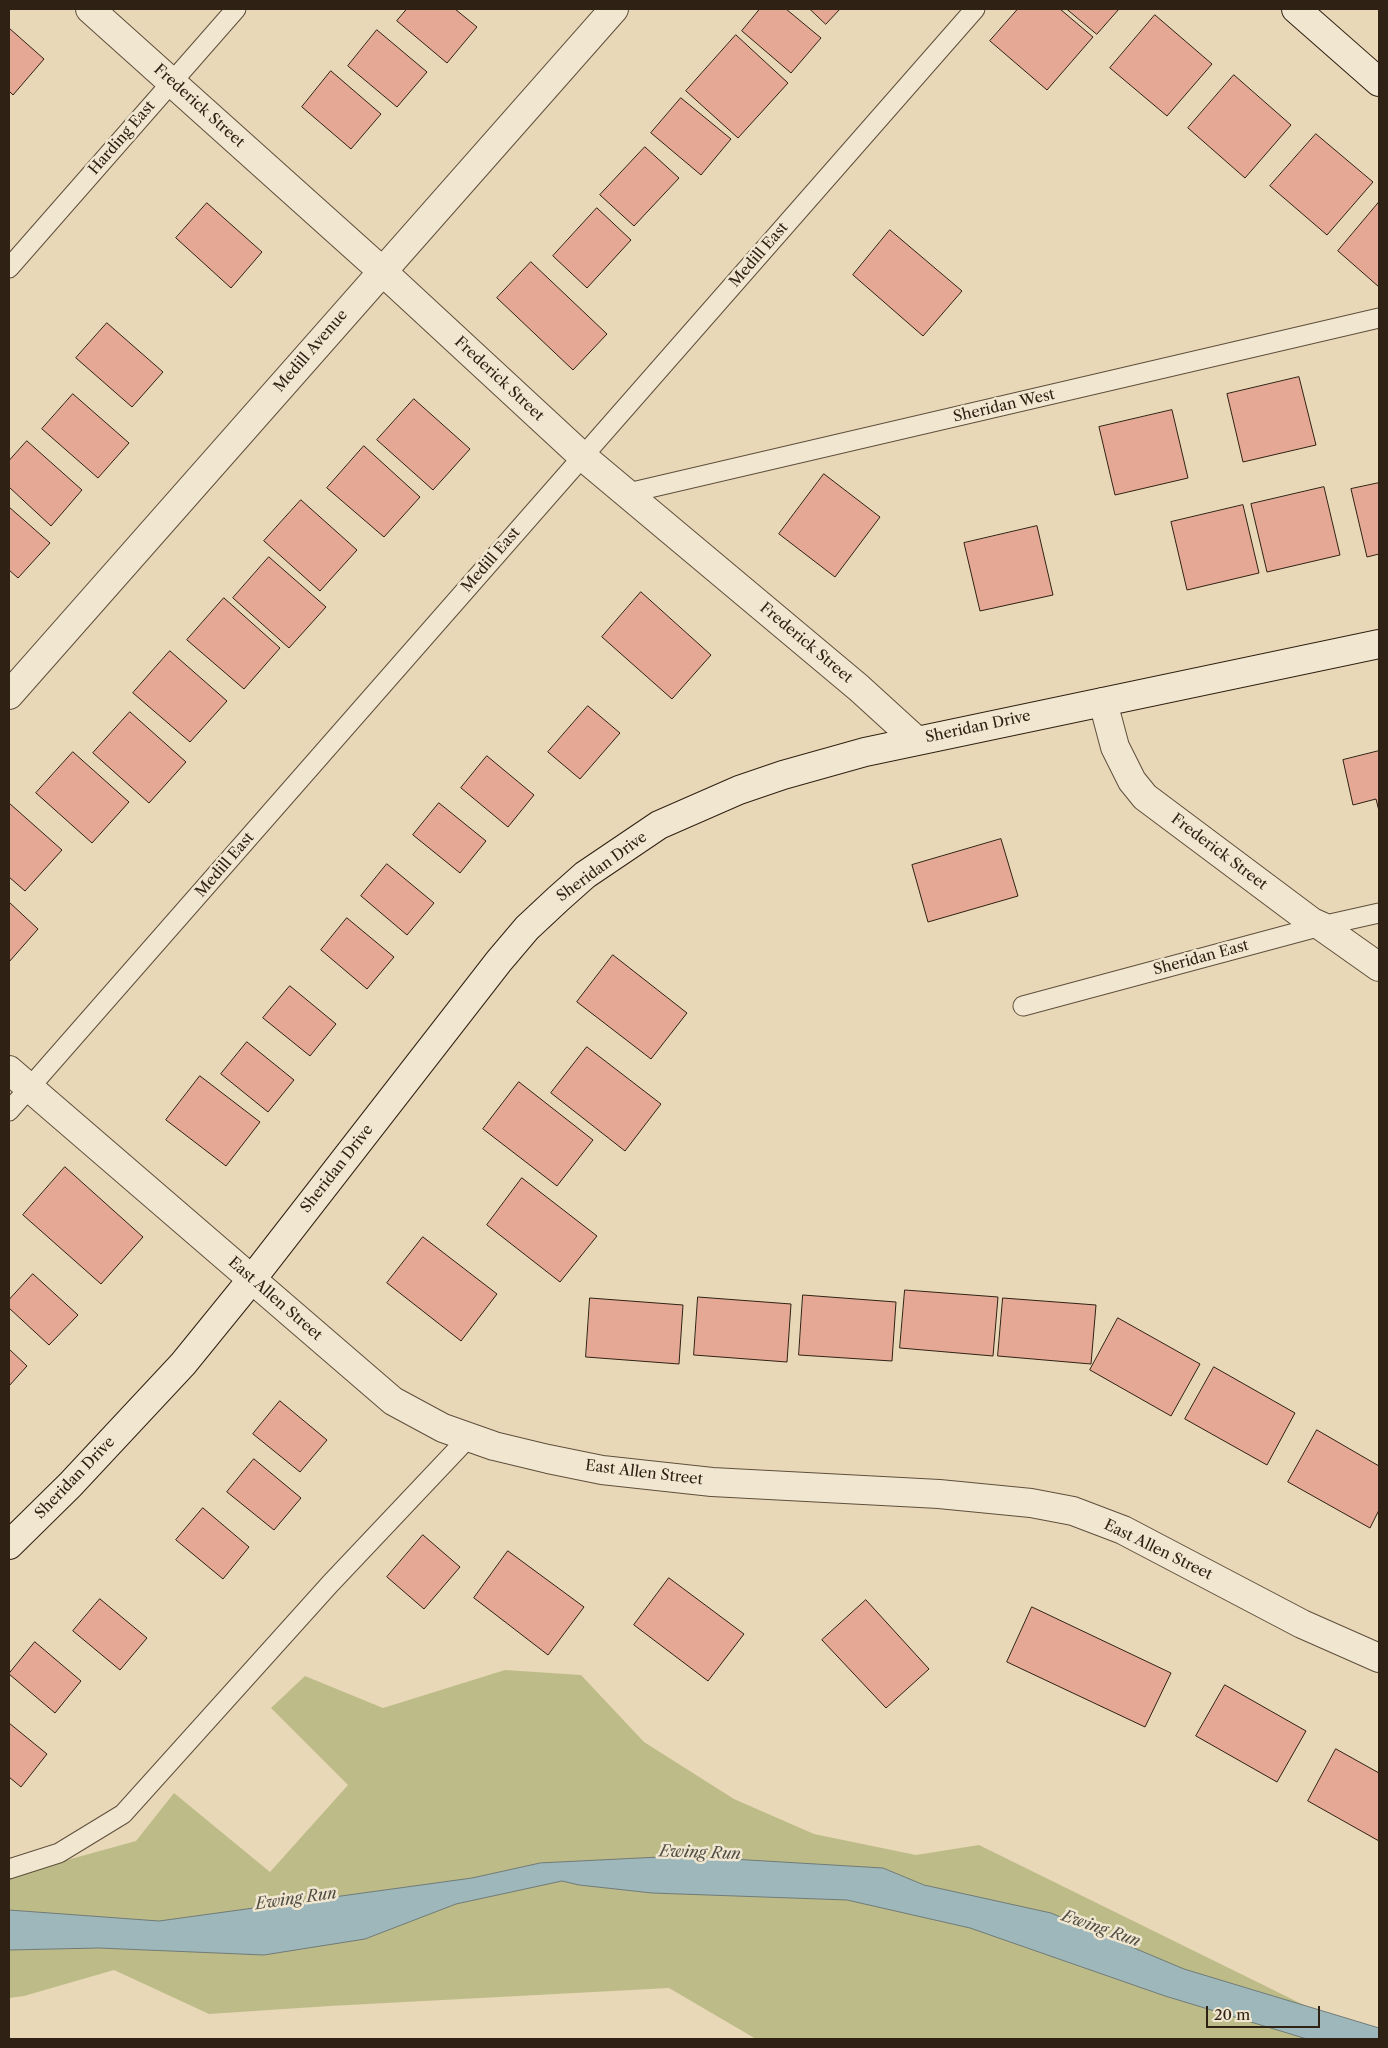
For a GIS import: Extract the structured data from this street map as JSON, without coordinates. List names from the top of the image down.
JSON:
{
  "streets": {
    "street": [
      "Frederick Street",
      "Medill Avenue",
      "Sheridan Drive",
      "East Allen Street"
    ],
    "lane": [
      "Harding East",
      "Medill East",
      "Sheridan West",
      "Sheridan East"
    ]
  },
  "crossings": [
    ["Frederick Street", "Harding East"],
    ["Frederick Street", "Medill East"],
    ["Frederick Street", "Medill Avenue"],
    ["Frederick Street", "Sheridan West"],
    ["Frederick Street", "Sheridan Drive"],
    ["Frederick Street", "Sheridan East"],
    ["Medill East", "East Allen Street"],
    ["Sheridan Drive", "East Allen Street"]
  ],
  "water": ["Ewing Run"],
  "scale_bar": "20 m"
}
